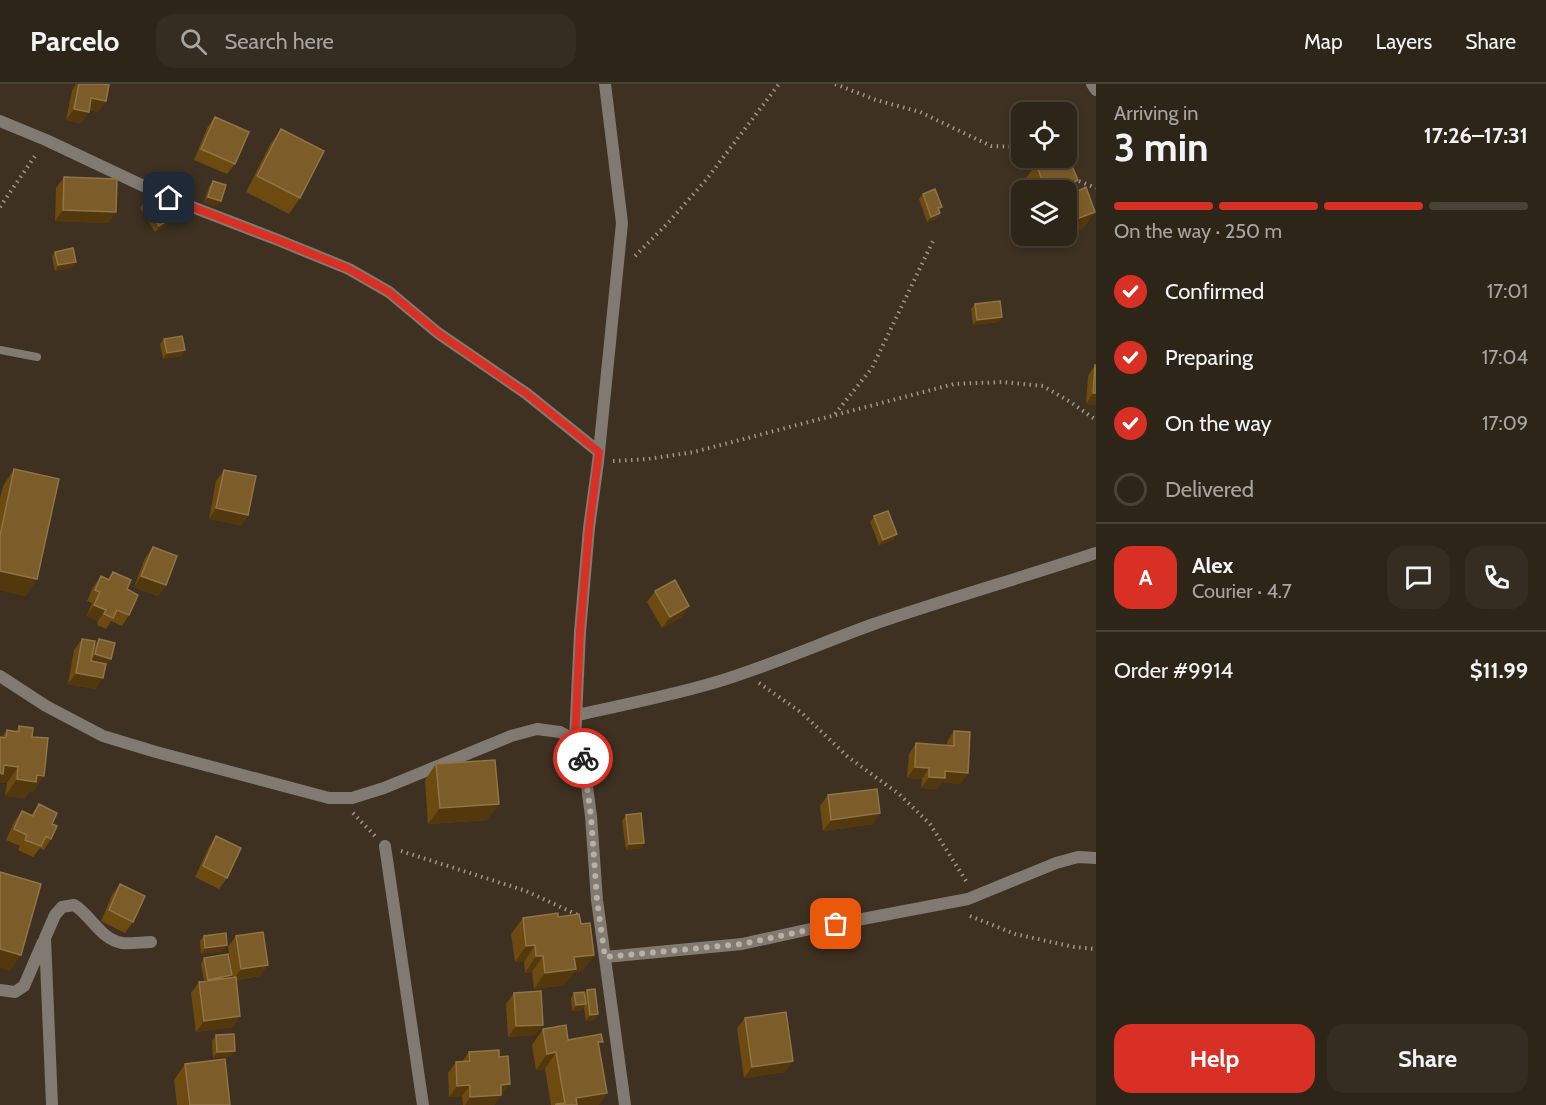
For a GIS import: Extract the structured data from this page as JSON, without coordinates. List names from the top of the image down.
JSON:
{
  "page": {
    "header": "Parcelo",
    "search": "Search here",
    "nav": ["Map", "Layers", "Share"],
    "heading": ["3 min", "Arriving in", "17:26–17:31"],
    "panel": [
      "Alex",
      "Courier · 4.7",
      "Order #9914",
      "$11.99"
    ],
    "bar": "On the way · 250 m",
    "list": [
      ["Confirmed", "17:01"],
      ["Preparing", "17:04"],
      ["On the way", "17:09"],
      "Delivered"
    ],
    "round": "A",
    "buttons": ["Help", "Share"]
  }
}
